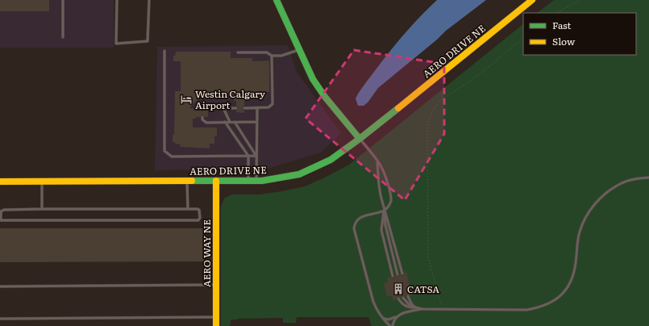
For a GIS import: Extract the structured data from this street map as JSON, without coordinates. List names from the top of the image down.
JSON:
{
  "streets": {
    "street": ["AERO DRIVE NE", "AERO WAY NE"]
  },
  "crossings": [
    ["AERO DRIVE NE", "AERO WAY NE"]
  ],
  "places": {
    "hotel": ["Westin Calgary Airport"],
    "building": ["CATSA"]
  },
  "legend": ["Fast", "Slow"]
}
